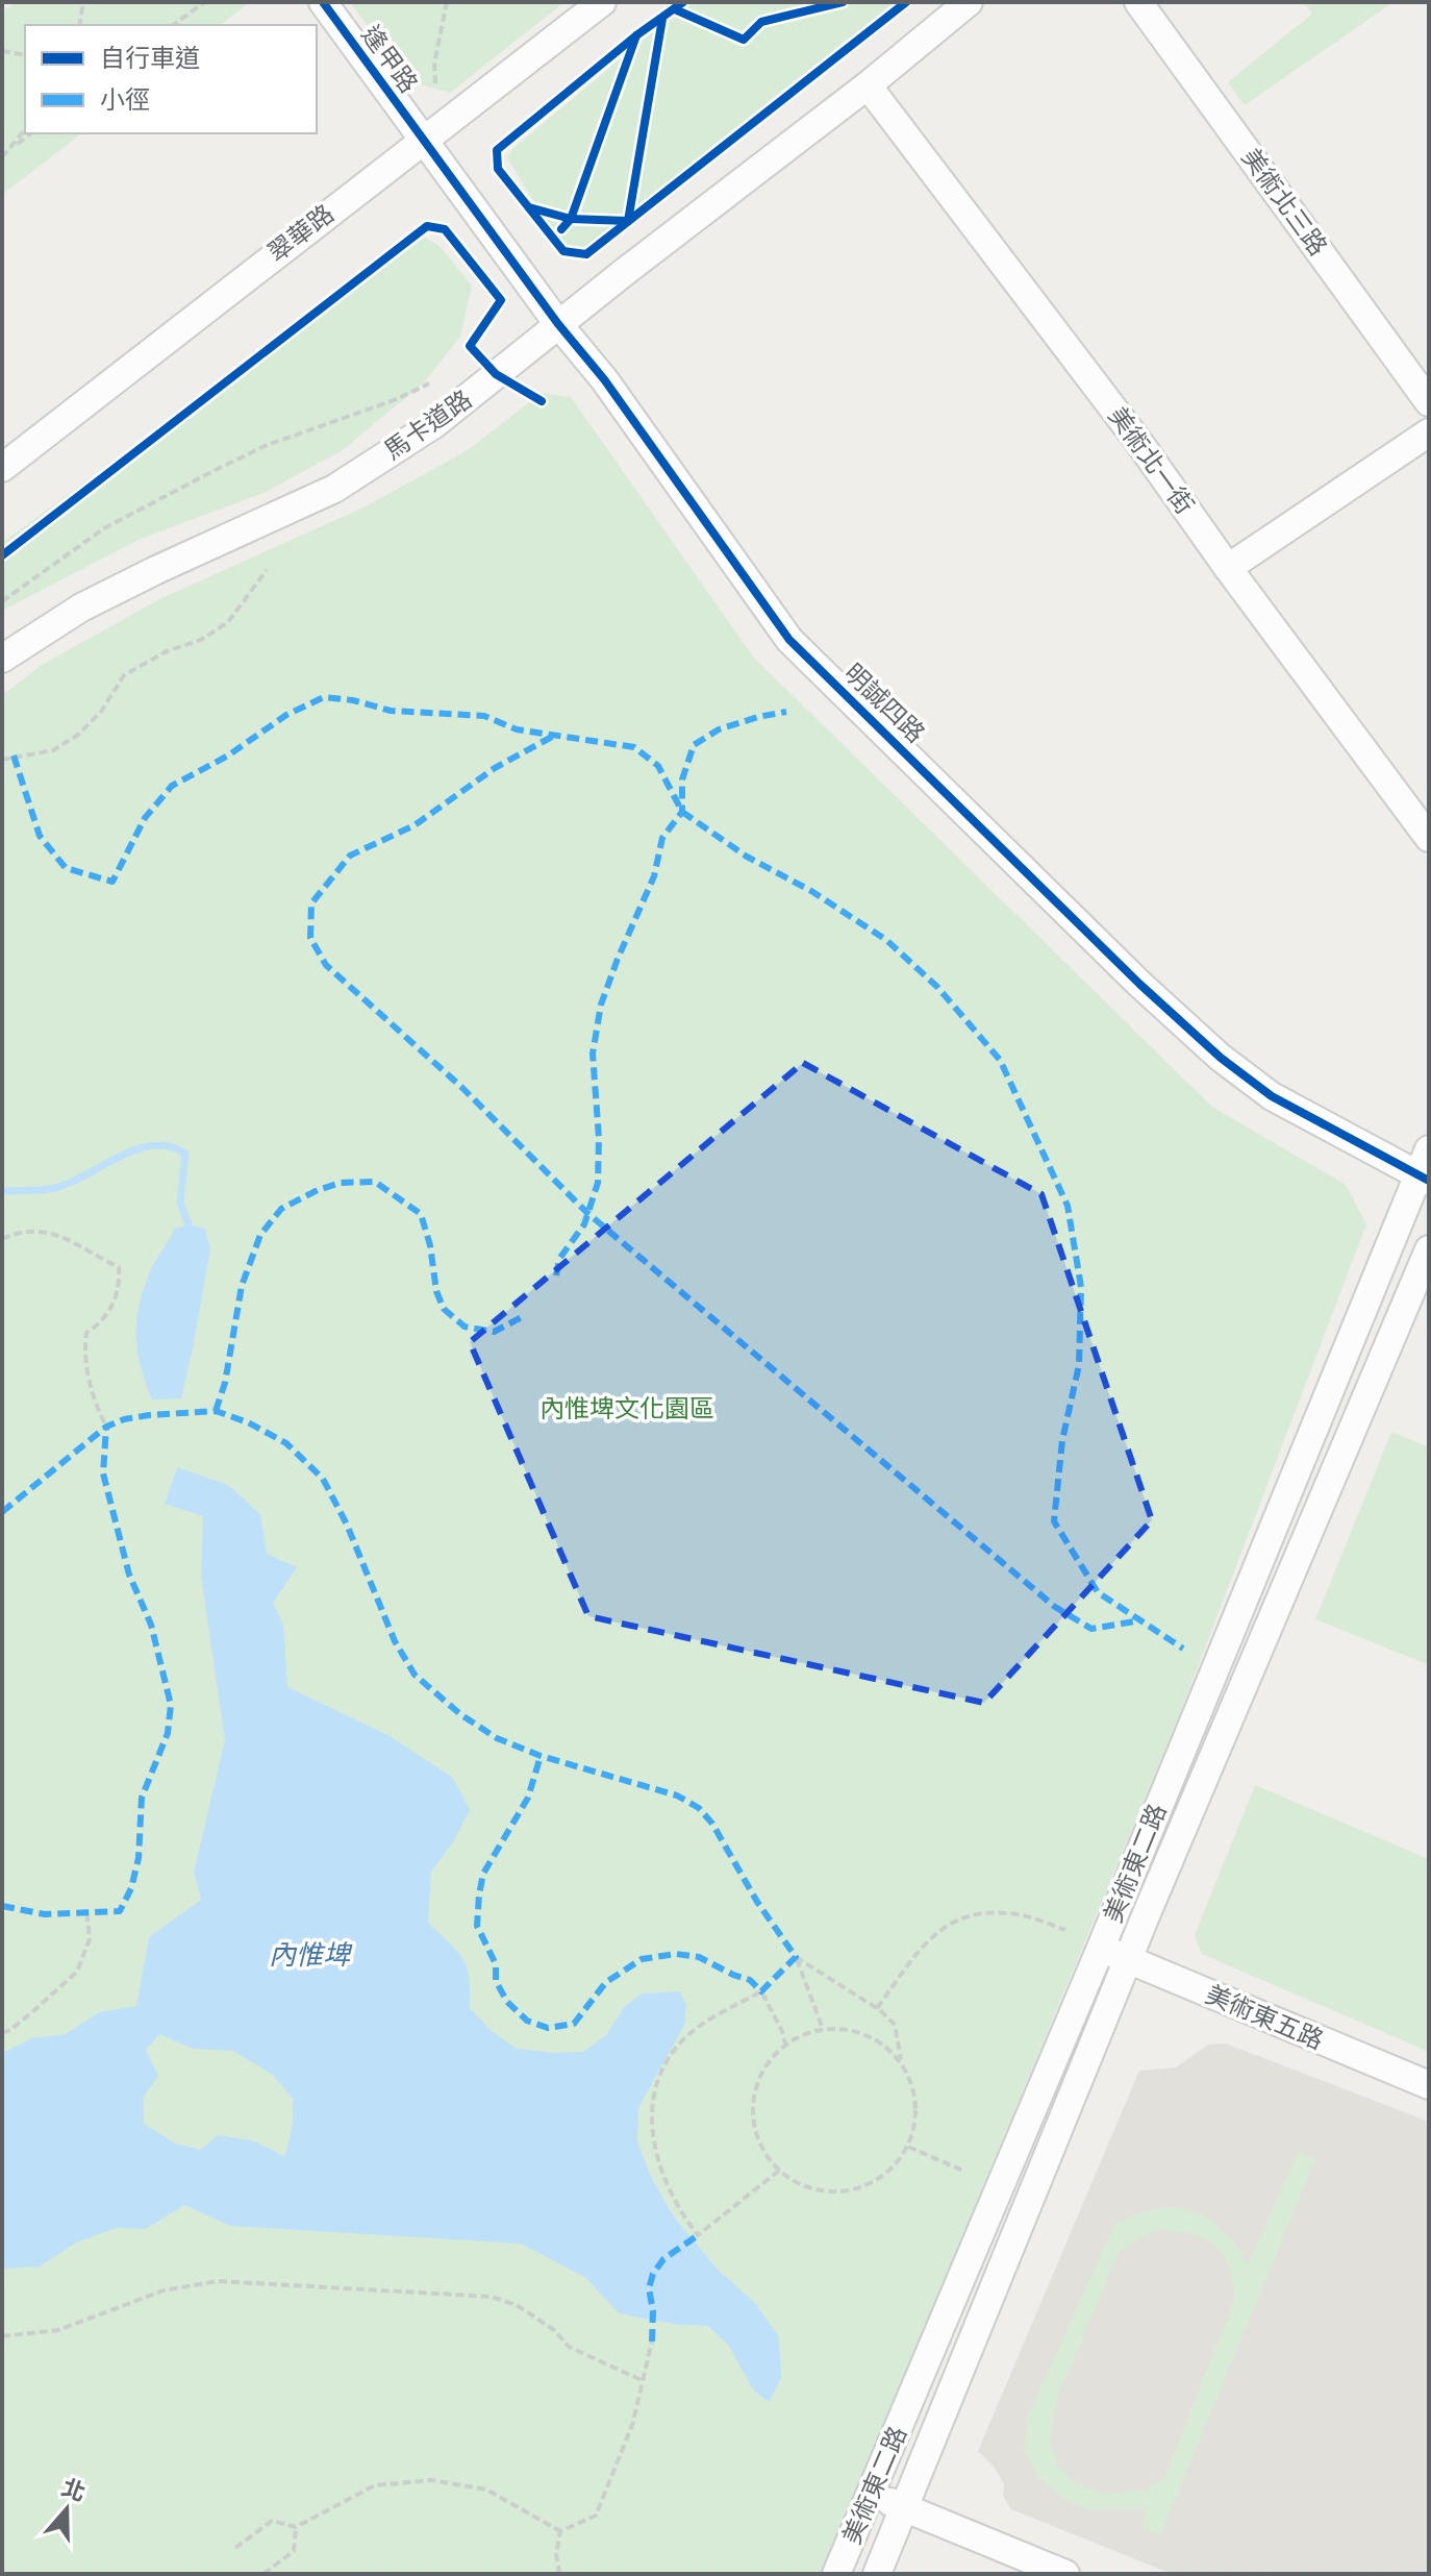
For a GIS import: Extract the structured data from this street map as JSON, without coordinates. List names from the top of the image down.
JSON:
{
  "streets": {
    "street": [
      "逢甲路",
      "美術北三路",
      "翠華路",
      "馬卡道路",
      "美術北一街",
      "明誠四路",
      "美術東二路",
      "美術東五路"
    ]
  },
  "crossings": [
    ["逢甲路", "翠華路"],
    ["逢甲路", "明誠四路"],
    ["翠華路", "明誠四路"],
    ["馬卡道路", "美術北一街"],
    ["馬卡道路", "明誠四路"],
    ["明誠四路", "美術東二路"],
    ["美術東二路", "美術東五路"]
  ],
  "water": ["內惟埤"],
  "parks": ["內惟埤文化園區"],
  "legend": ["自行車道", "小徑"],
  "north": "top"
}
